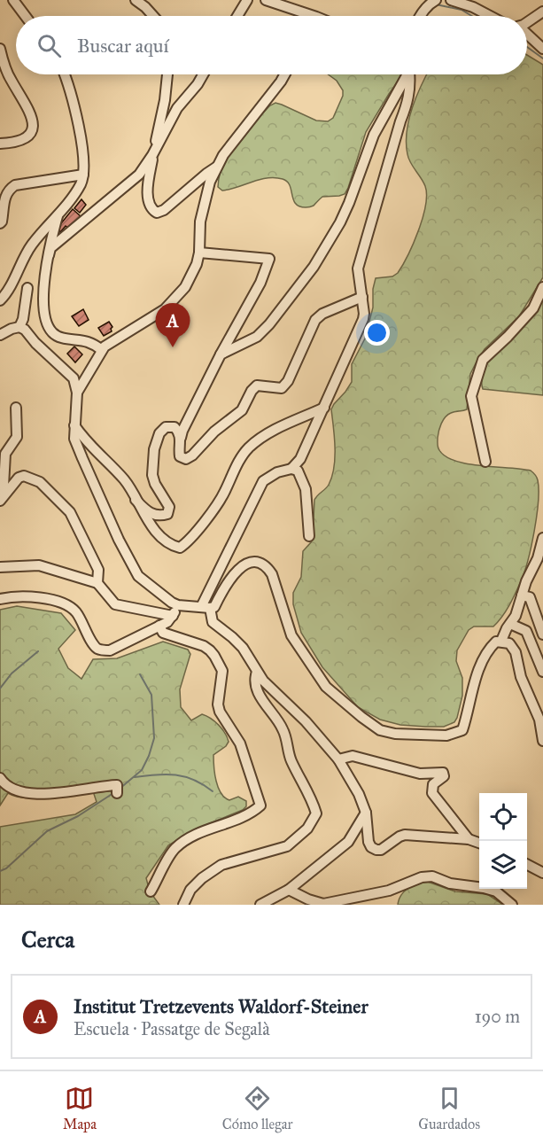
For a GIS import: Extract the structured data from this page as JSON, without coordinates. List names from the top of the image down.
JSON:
{
  "page": {
    "search": "Buscar aquí",
    "pins": "A",
    "heading": "Cerca",
    "list": [
      {
        "mark": "A",
        "name": "Institut Tretzevents Waldorf-Steiner",
        "note": "Escuela · Passatge de Segalà",
        "value": "190 m"
      }
    ],
    "nav": ["Mapa", "Cómo llegar", "Guardados"]
  }
}
